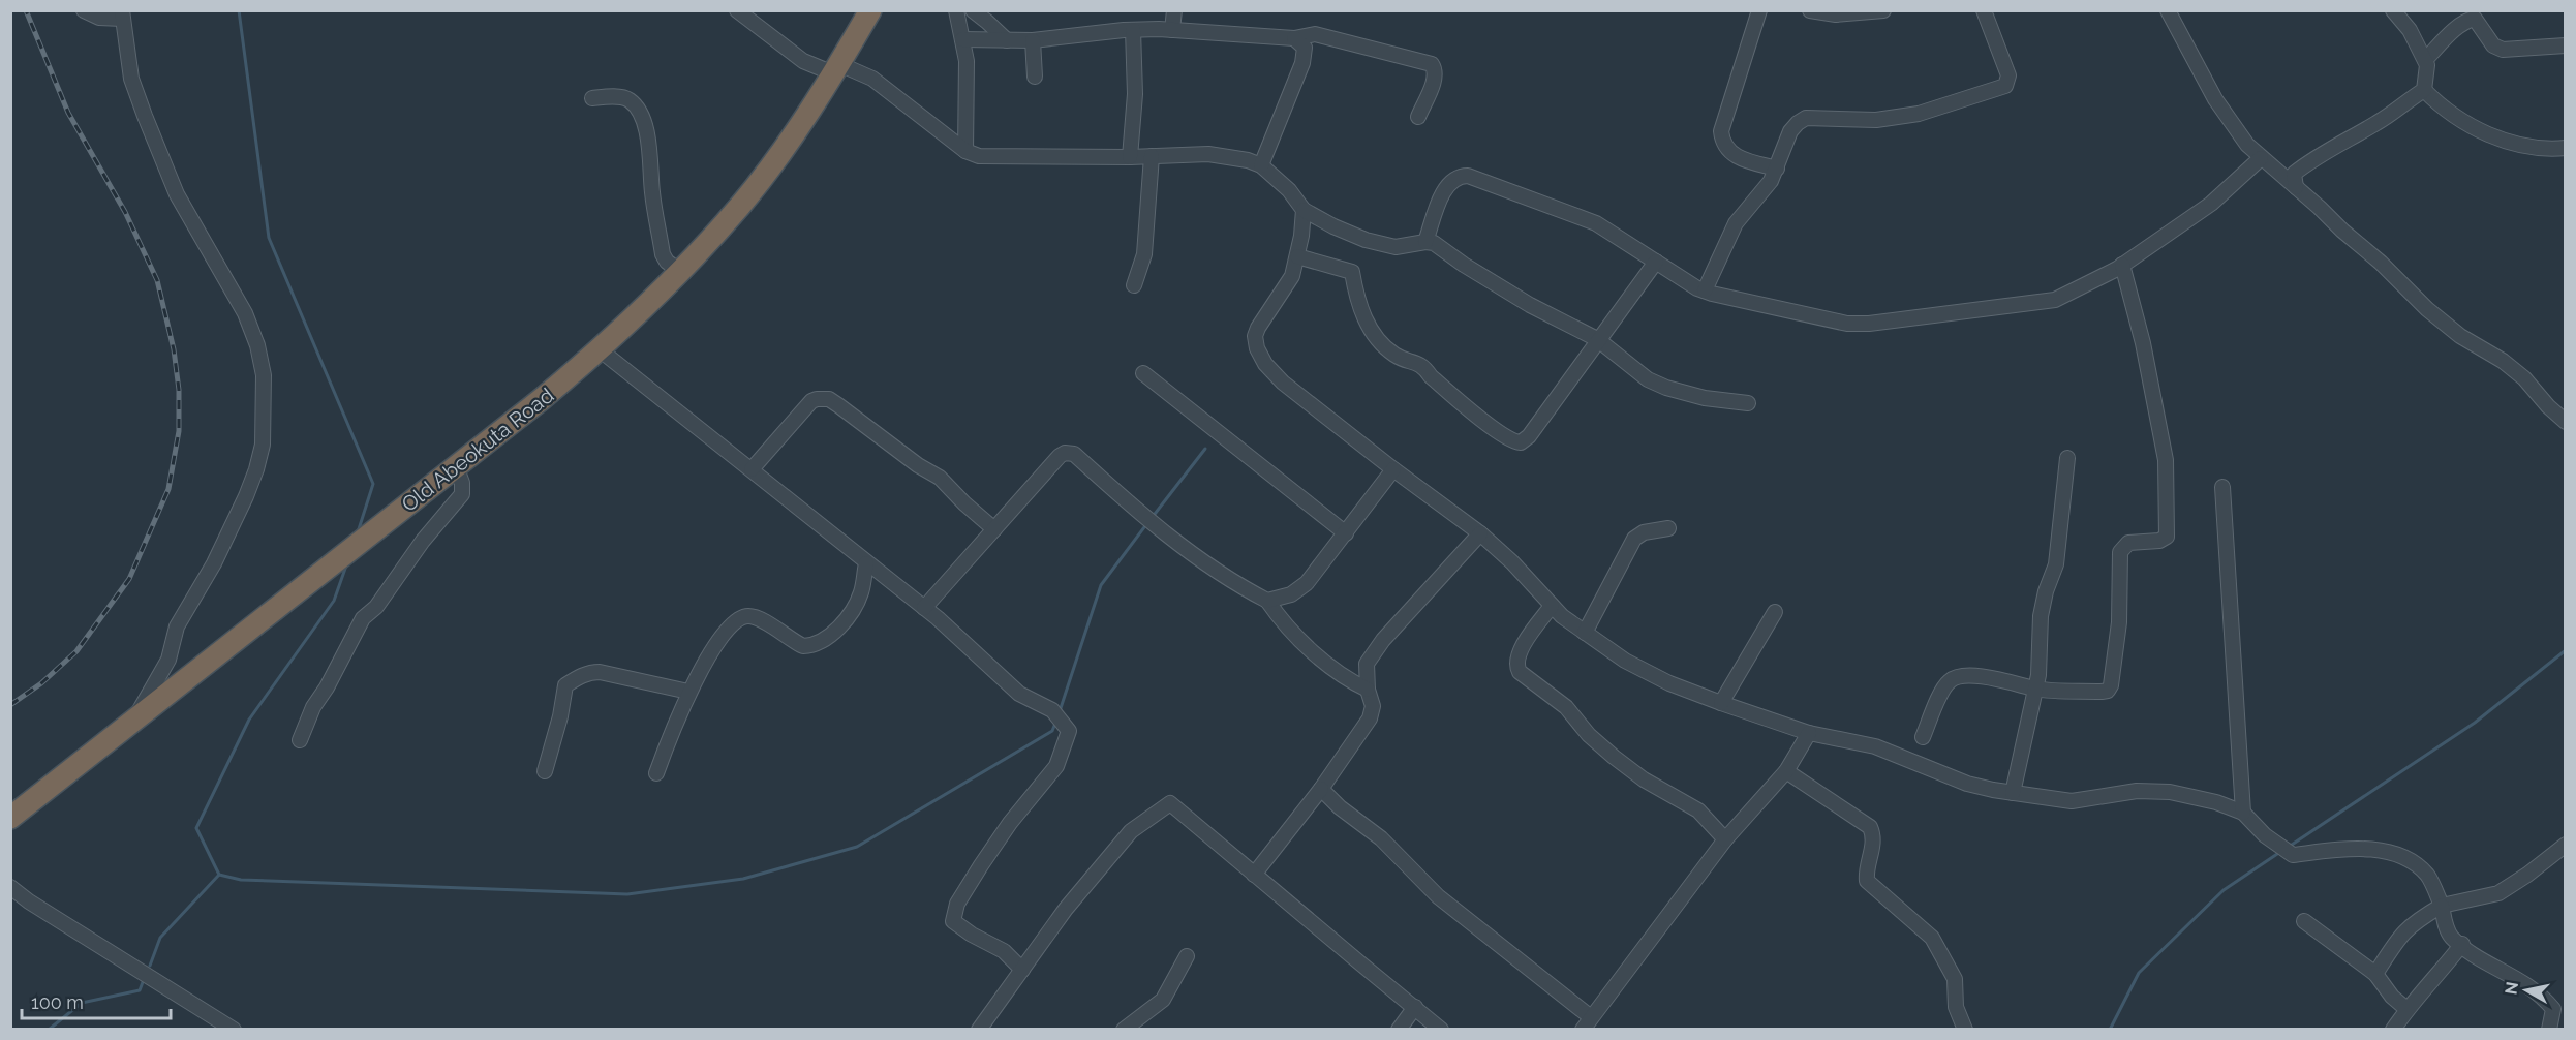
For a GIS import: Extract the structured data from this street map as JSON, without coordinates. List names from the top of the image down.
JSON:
{
  "streets": {
    "highway": ["Old Abeokuta Road"]
  },
  "scale_bar": "100 m",
  "north": "left"
}
